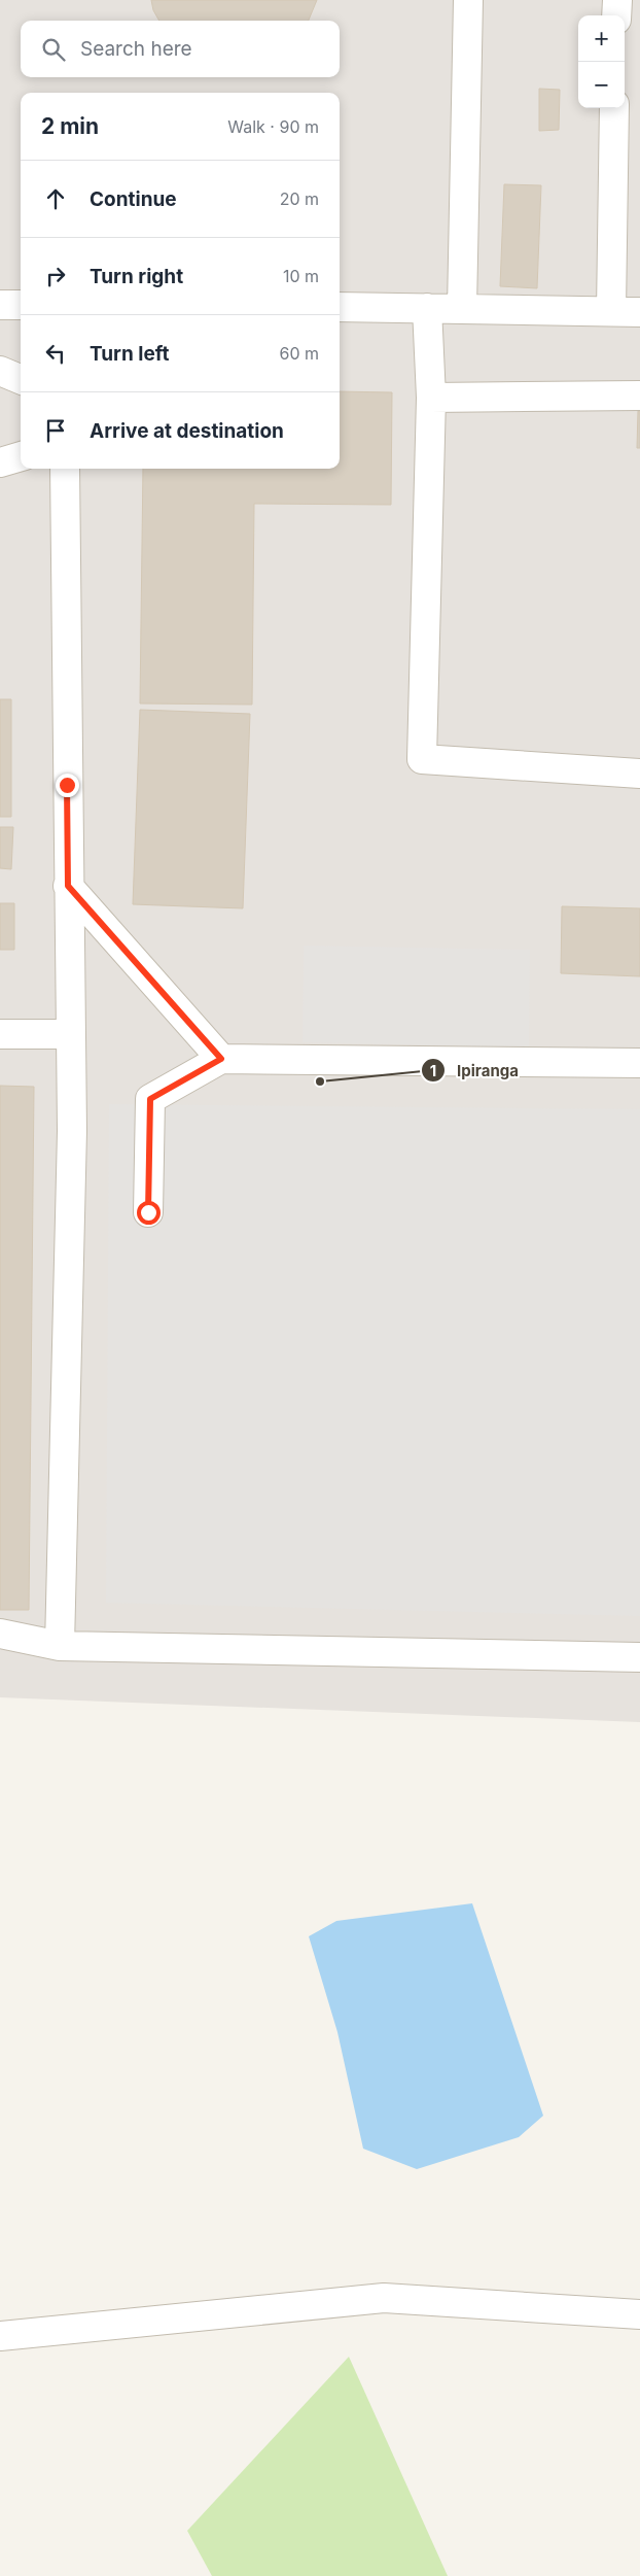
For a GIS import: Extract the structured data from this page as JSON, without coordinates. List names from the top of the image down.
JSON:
{
  "places": ["Ipiranga"],
  "page": {
    "map_buttons": ["+", "−"],
    "search": "Search here",
    "heading": ["2 min", "Walk · 90 m"],
    "list": [
      ["Continue", "20 m"],
      ["Turn right", "10 m"],
      ["Turn left", "60 m"],
      "Arrive at destination"
    ]
  }
}
